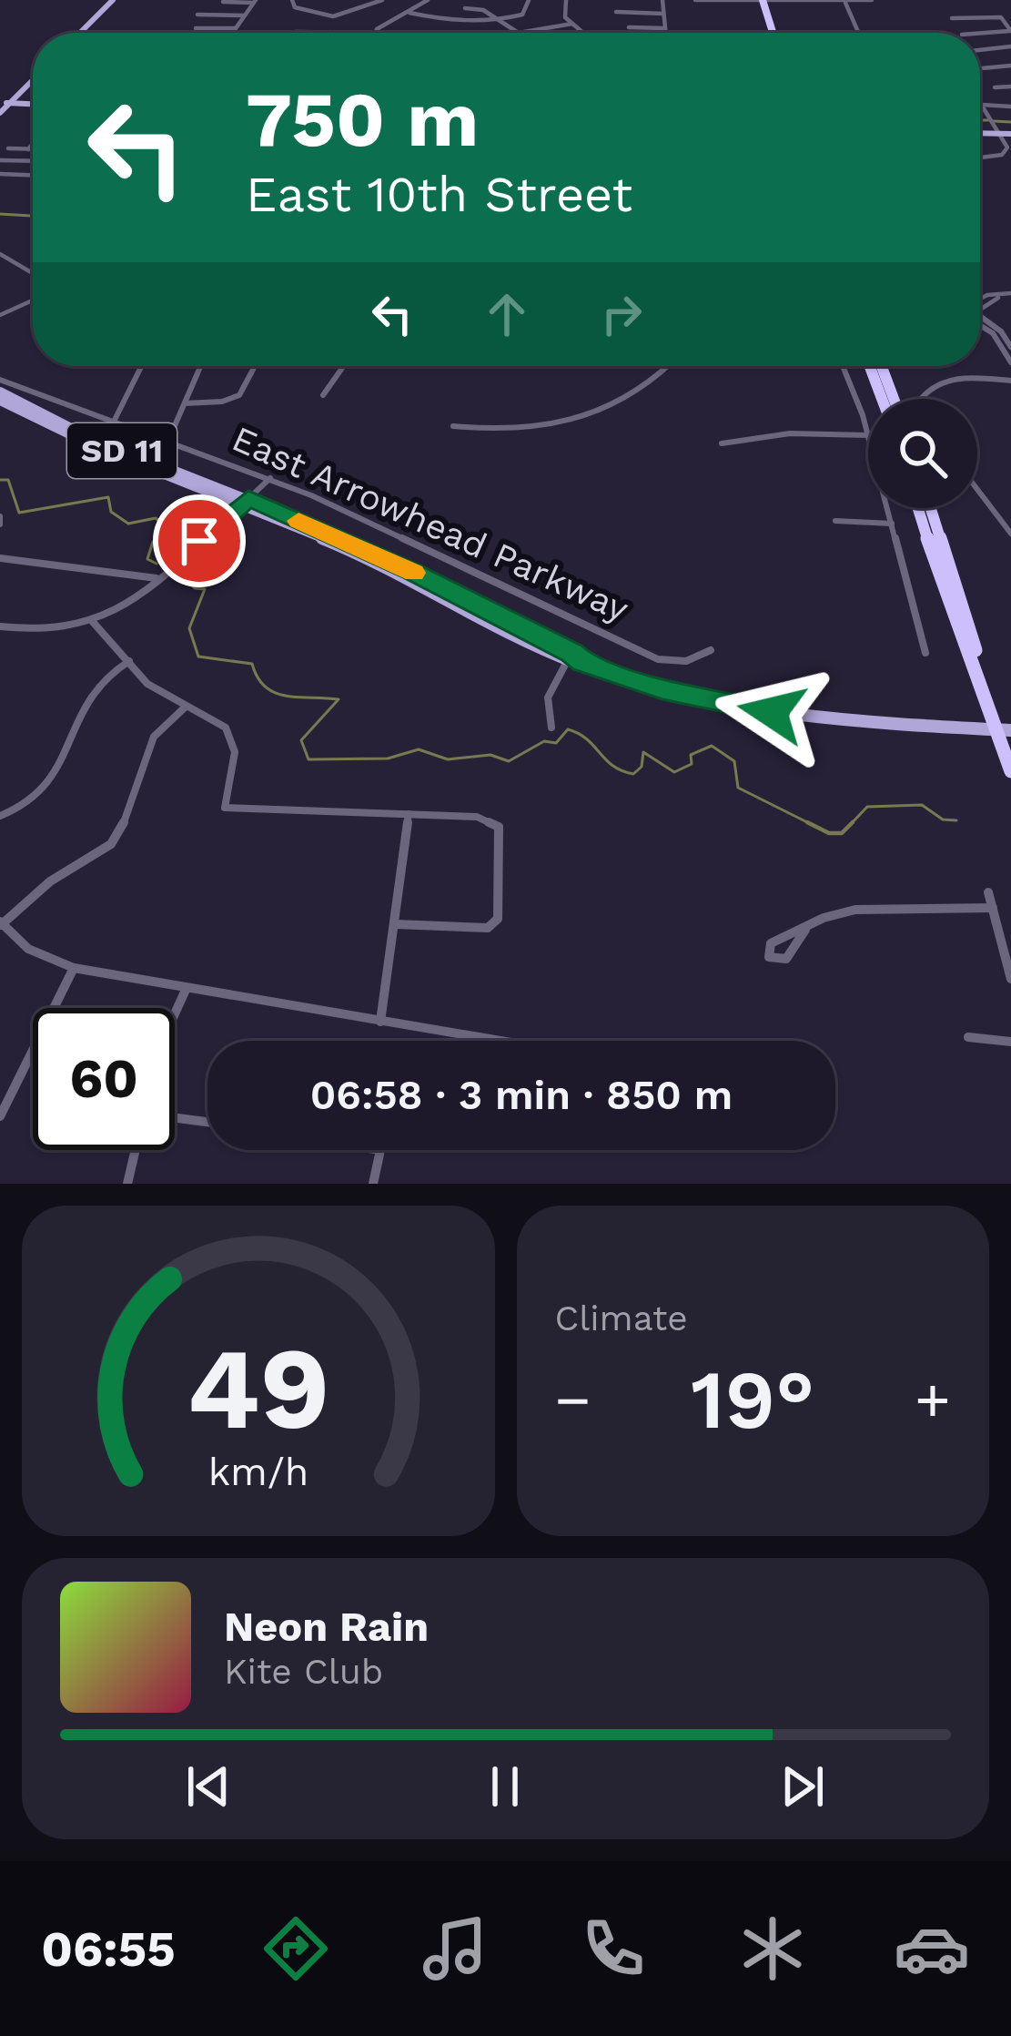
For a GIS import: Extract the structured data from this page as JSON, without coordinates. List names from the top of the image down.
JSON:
{
  "streets": {
    "main road": ["SD 11", "East Arrowhead Parkway"]
  },
  "page": {
    "turn": ["750 m", "East 10th Street"],
    "limit": "60",
    "trip": "06:58 · 3 min · 850 m",
    "tile": "Climate",
    "heat": ["−", "19°", "+"],
    "song": ["Neon Rain", "Kite Club"],
    "tabs": "06:55",
    "gauge": ["49", "km/h"]
  }
}
